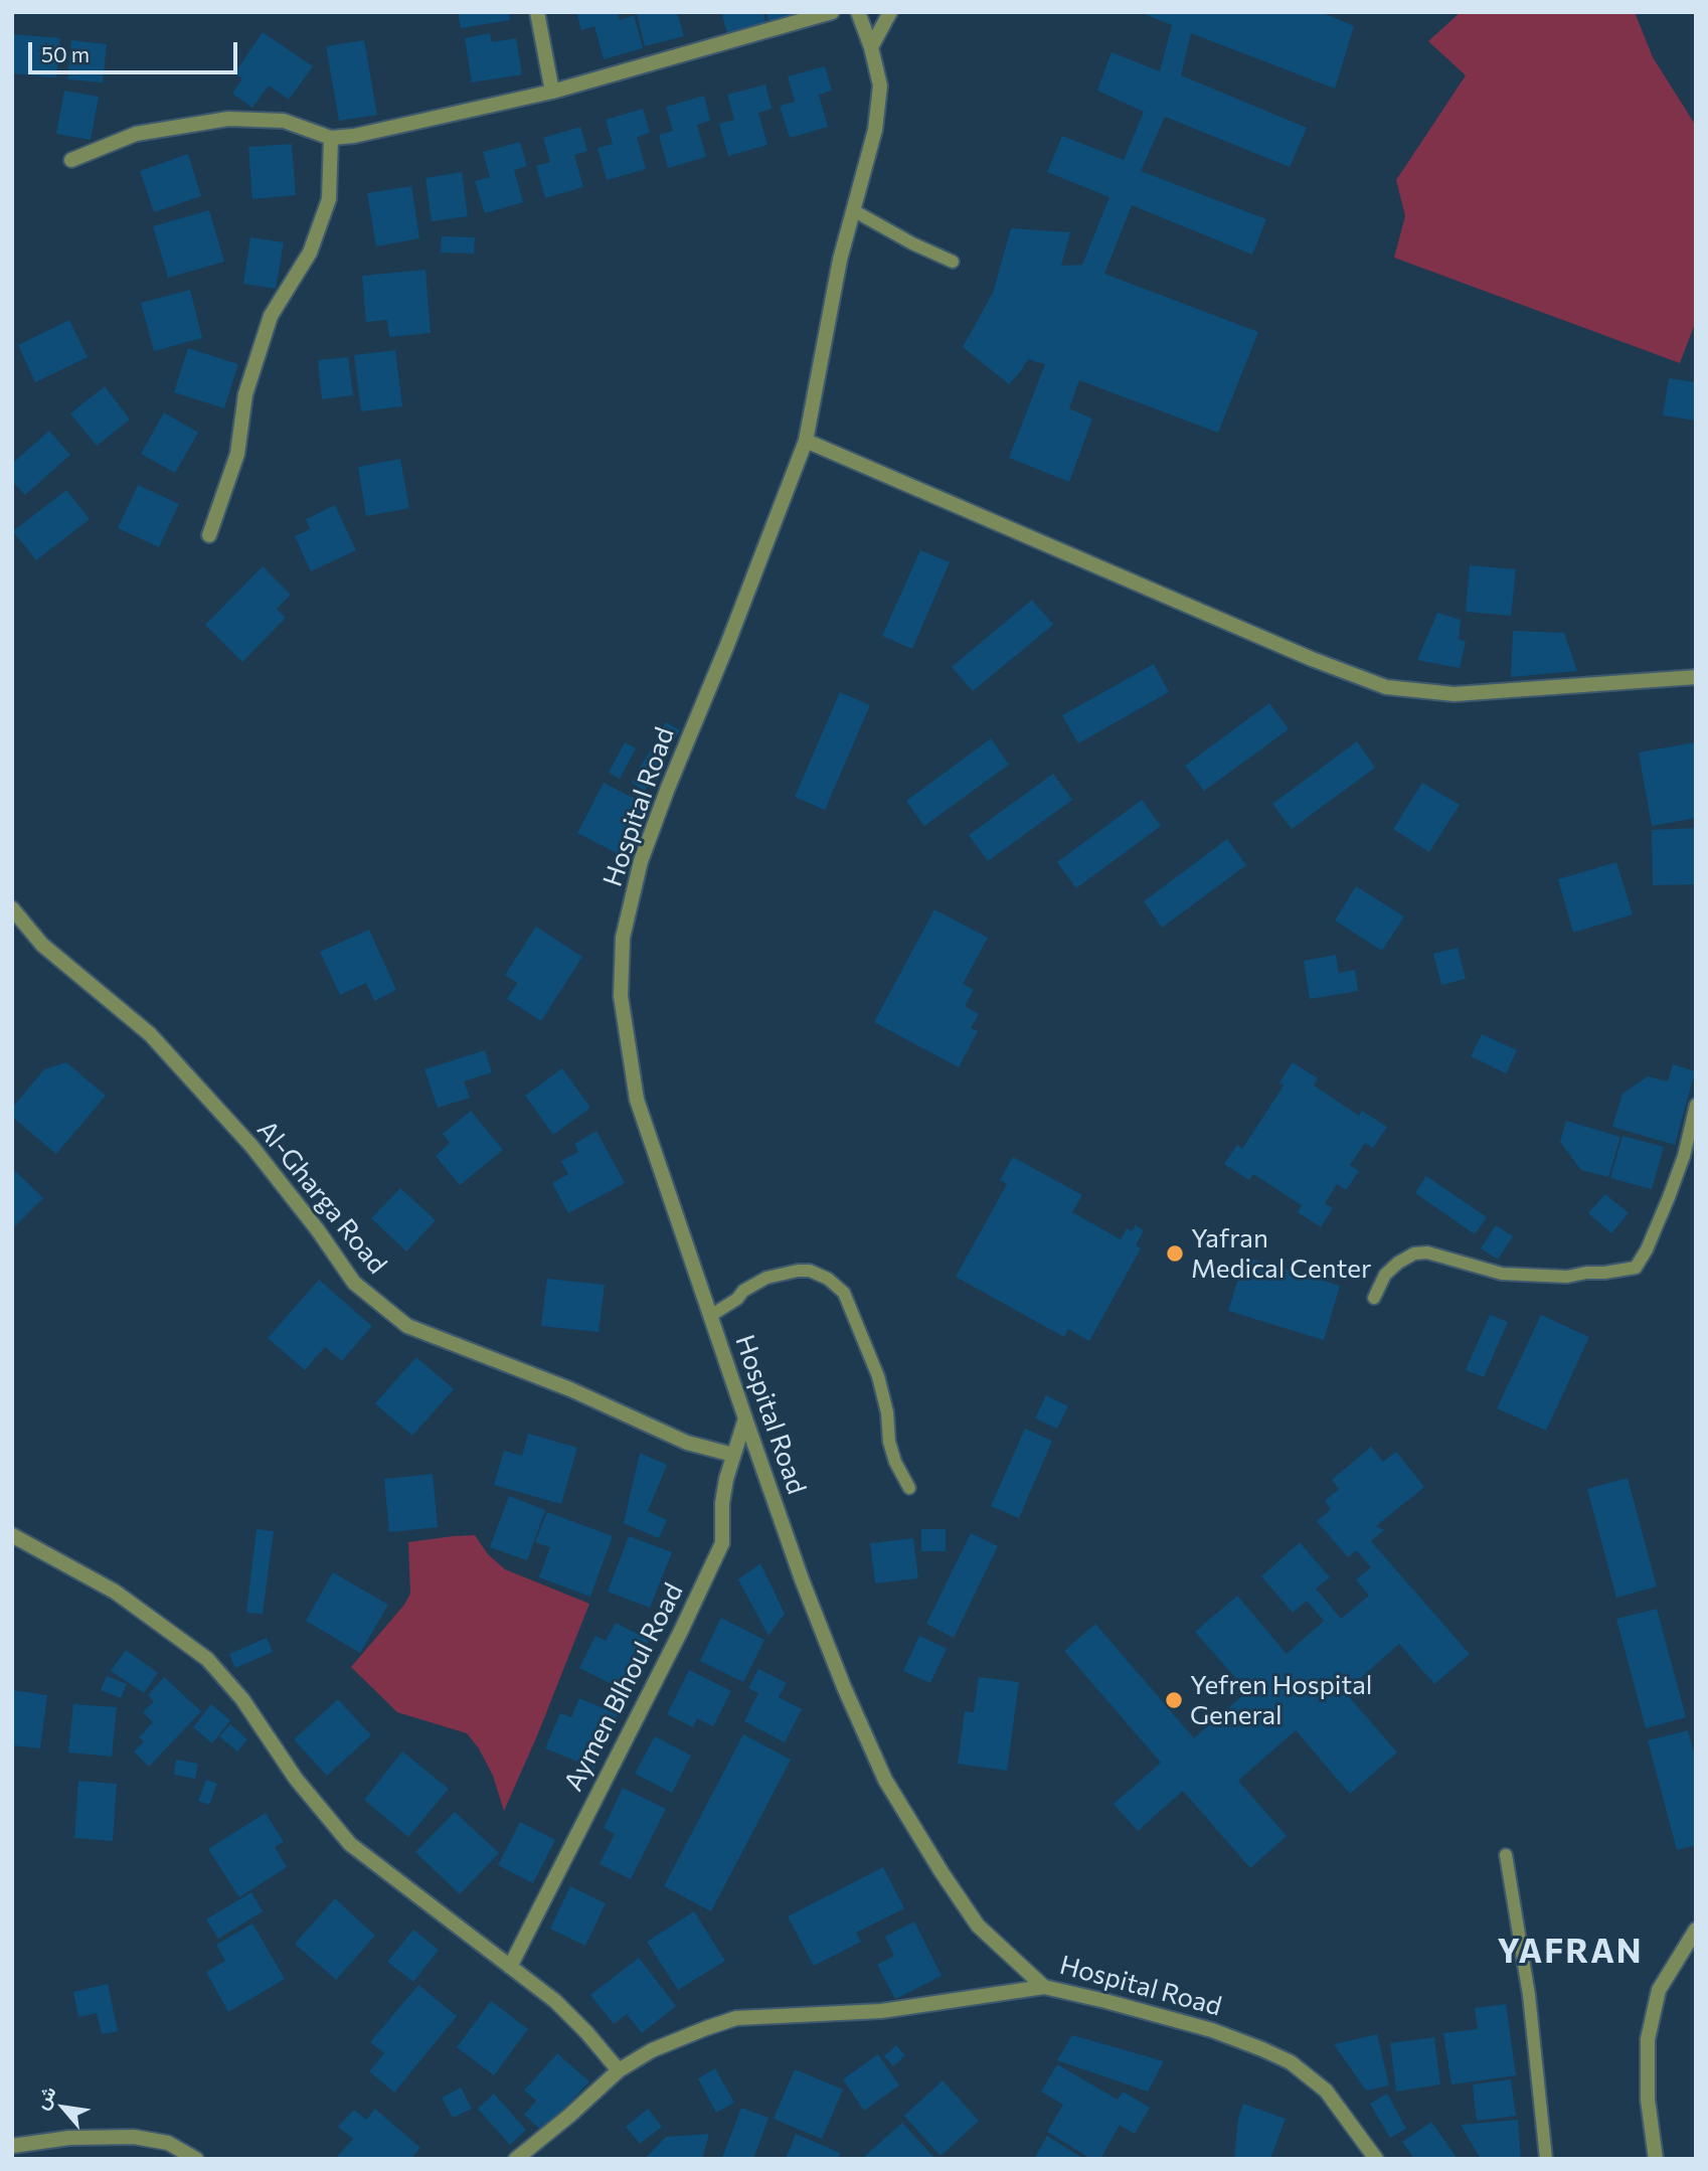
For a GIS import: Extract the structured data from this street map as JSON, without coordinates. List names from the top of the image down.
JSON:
{
  "streets": {
    "street": ["Hospital Road", "Al-Gharga Road", "Aymen Blhoul Road"]
  },
  "crossings": [
    ["Hospital Road", "Aymen Blhoul Road"],
    ["Al-Gharga Road", "Aymen Blhoul Road"]
  ],
  "districts": ["YAFRAN"],
  "places": ["Yafran Medical Center", "Yefren Hospital General"],
  "scale_bar": "50 m",
  "north": "top left"
}
